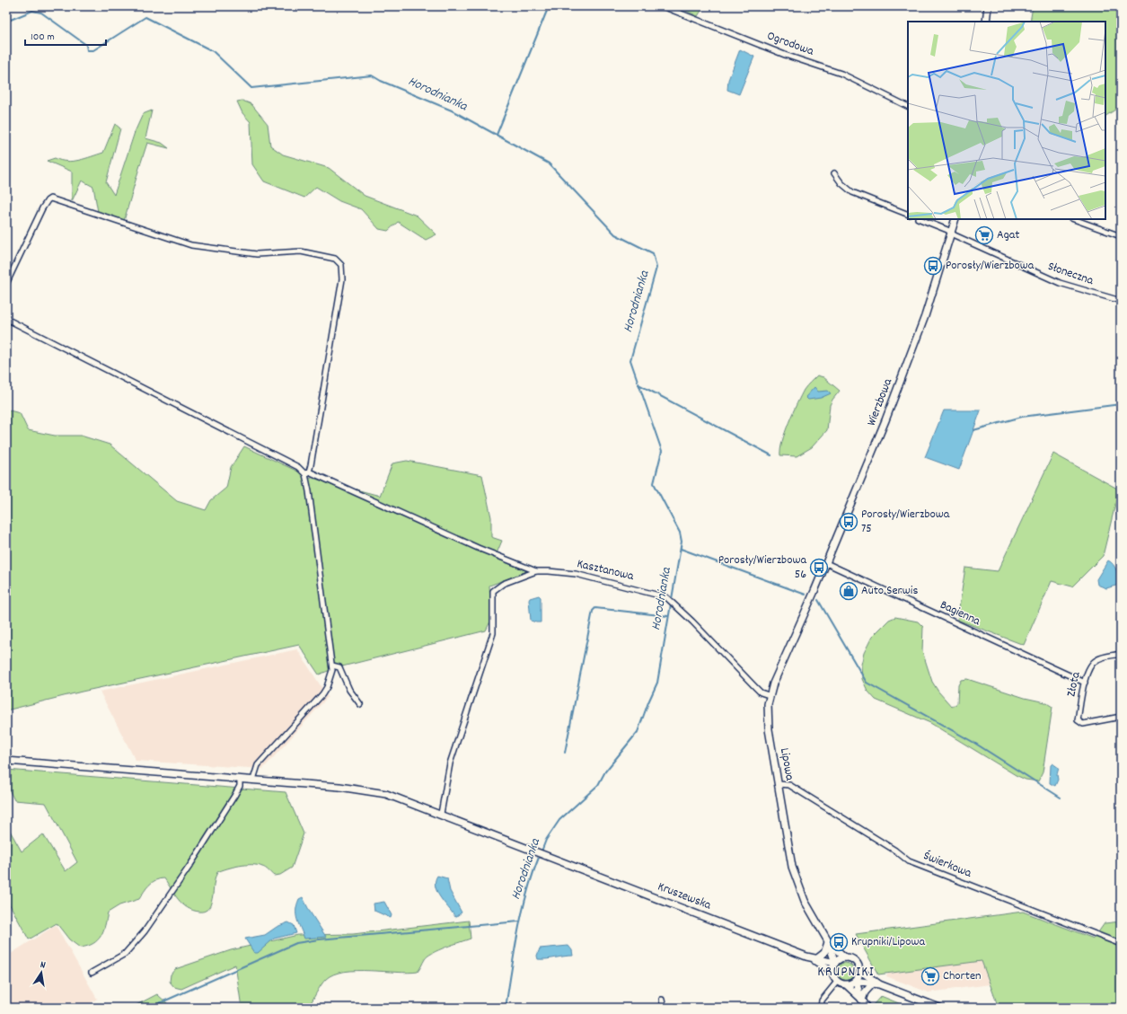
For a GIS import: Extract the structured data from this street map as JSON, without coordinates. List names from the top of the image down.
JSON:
{
  "streets": {
    "street": [
      "Ogrodowa",
      "Słoneczna",
      "Wierzbowa",
      "Kasztanowa",
      "Bagienna",
      "Złota",
      "Lipowa",
      "Świerkowa",
      "Kruszewska"
    ]
  },
  "crossings": [
    ["Słoneczna", "Wierzbowa"],
    ["Wierzbowa", "Bagienna"],
    ["Wierzbowa", "Lipowa"],
    ["Kasztanowa", "Lipowa"],
    ["Bagienna", "Złota"],
    ["Lipowa", "Świerkowa"],
    ["Lipowa", "Kruszewska"]
  ],
  "districts": ["KRUPNIKI"],
  "water": ["Horodnianka"],
  "places": {
    "supermarket": ["Agat", "Chorten"],
    "bus stop": [
      "Porosły/Wierzbowa",
      "Porosły/Wierzbowa 75",
      "Porosły/Wierzbowa 56",
      "Krupniki/Lipowa"
    ],
    "shop": ["Auto Serwis"]
  },
  "scale_bar": "100 m",
  "north": "top"
}
